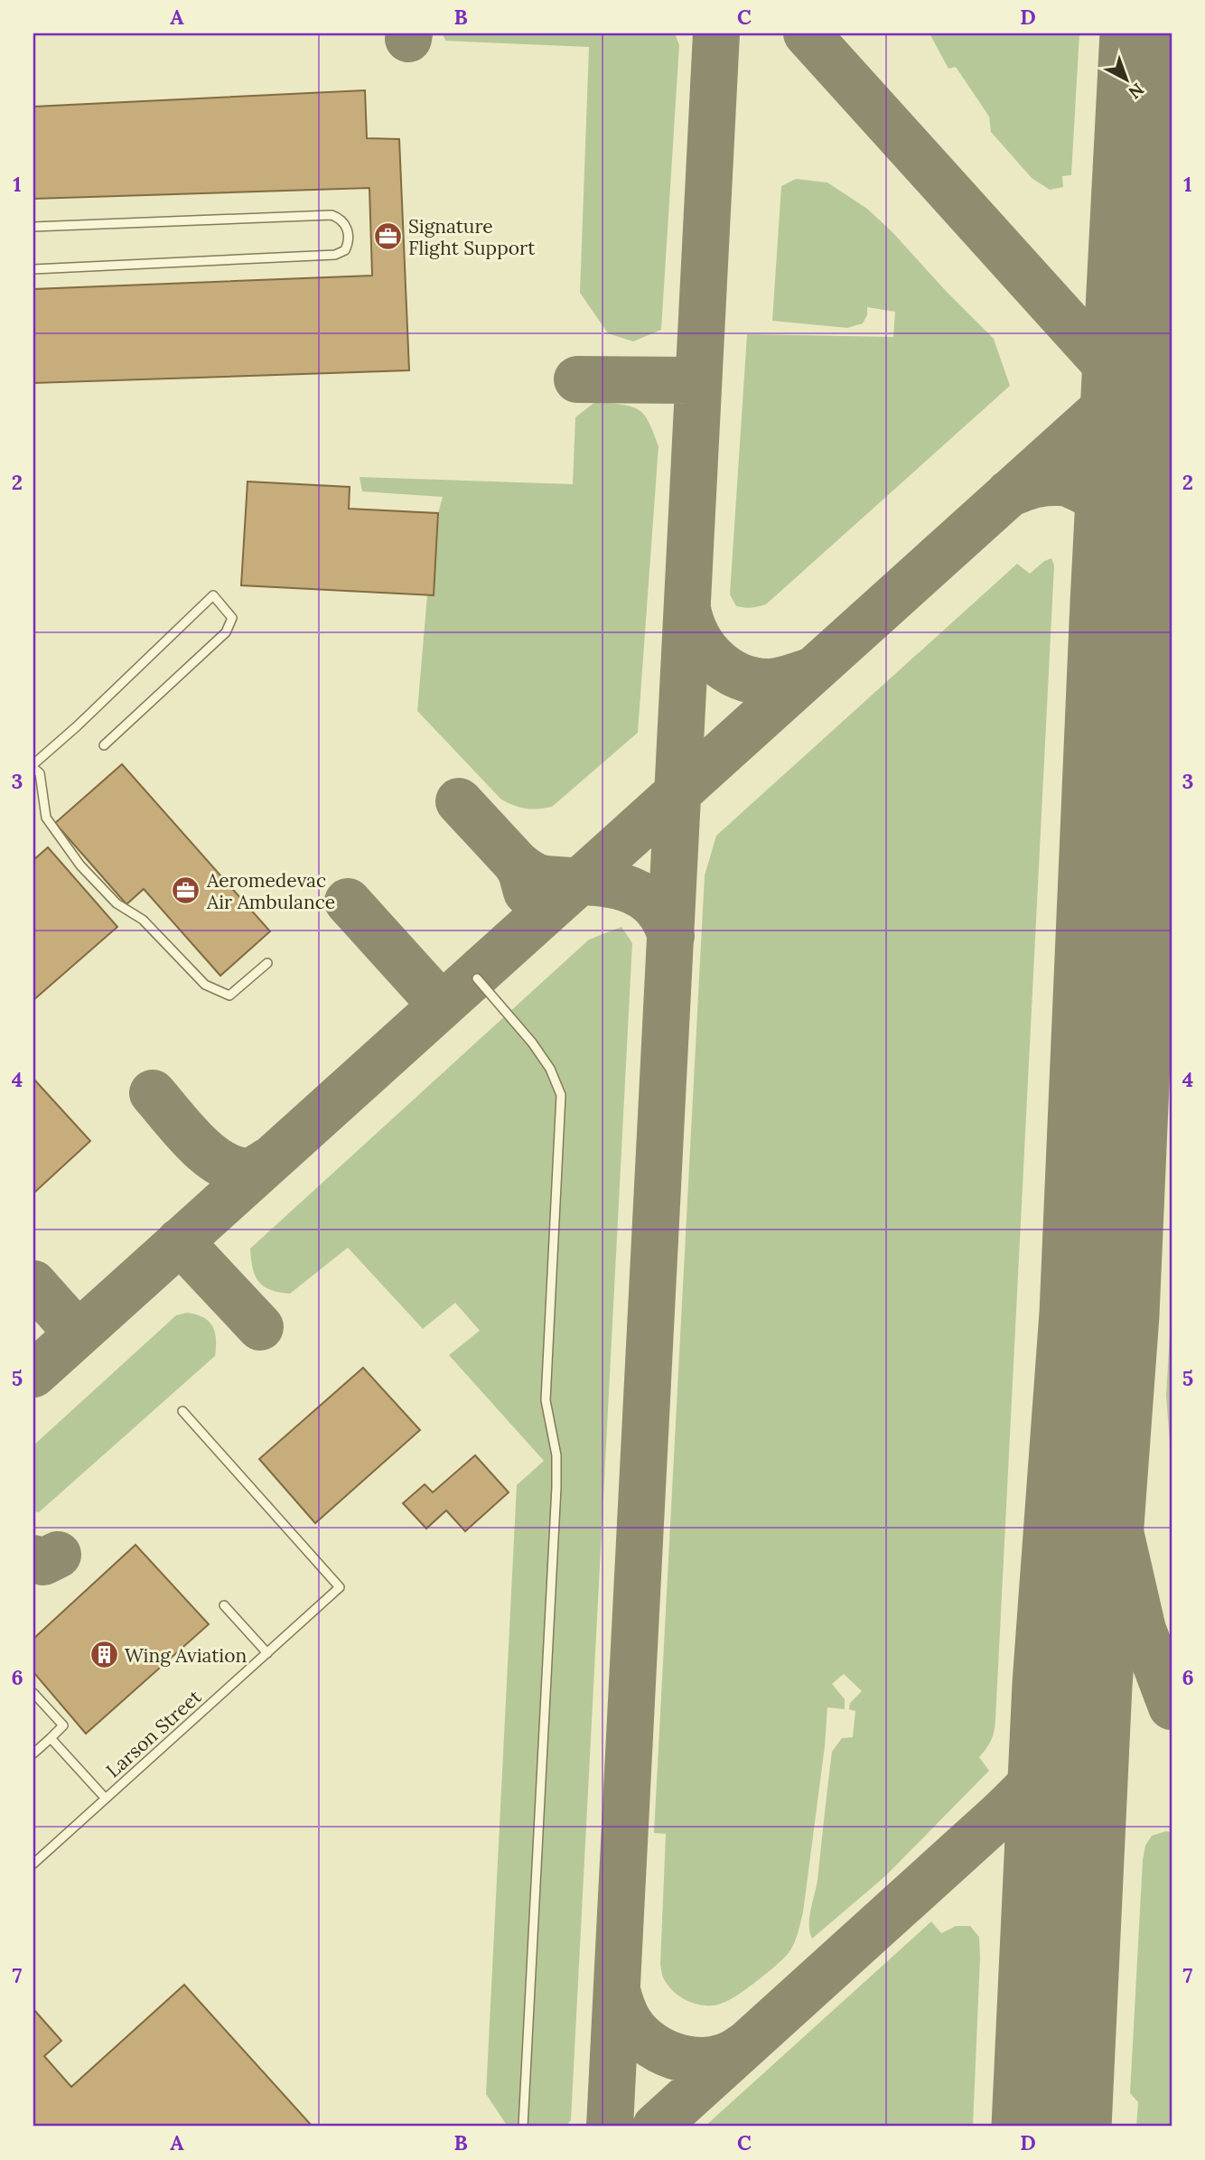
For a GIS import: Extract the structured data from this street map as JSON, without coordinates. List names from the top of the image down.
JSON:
{
  "streets": {
    "lane": ["Larson Street"]
  },
  "places": {
    "office": ["Signature Flight Support", "Aeromedevac Air Ambulance"],
    "building": ["Wing Aviation"]
  },
  "north": "bottom right",
  "grid": {
    "columns": [
      "A",
      "B",
      "C",
      "D"
    ],
    "rows": [
      "1",
      "2",
      "3",
      "4",
      "5",
      "6",
      "7"
    ]
  }
}
